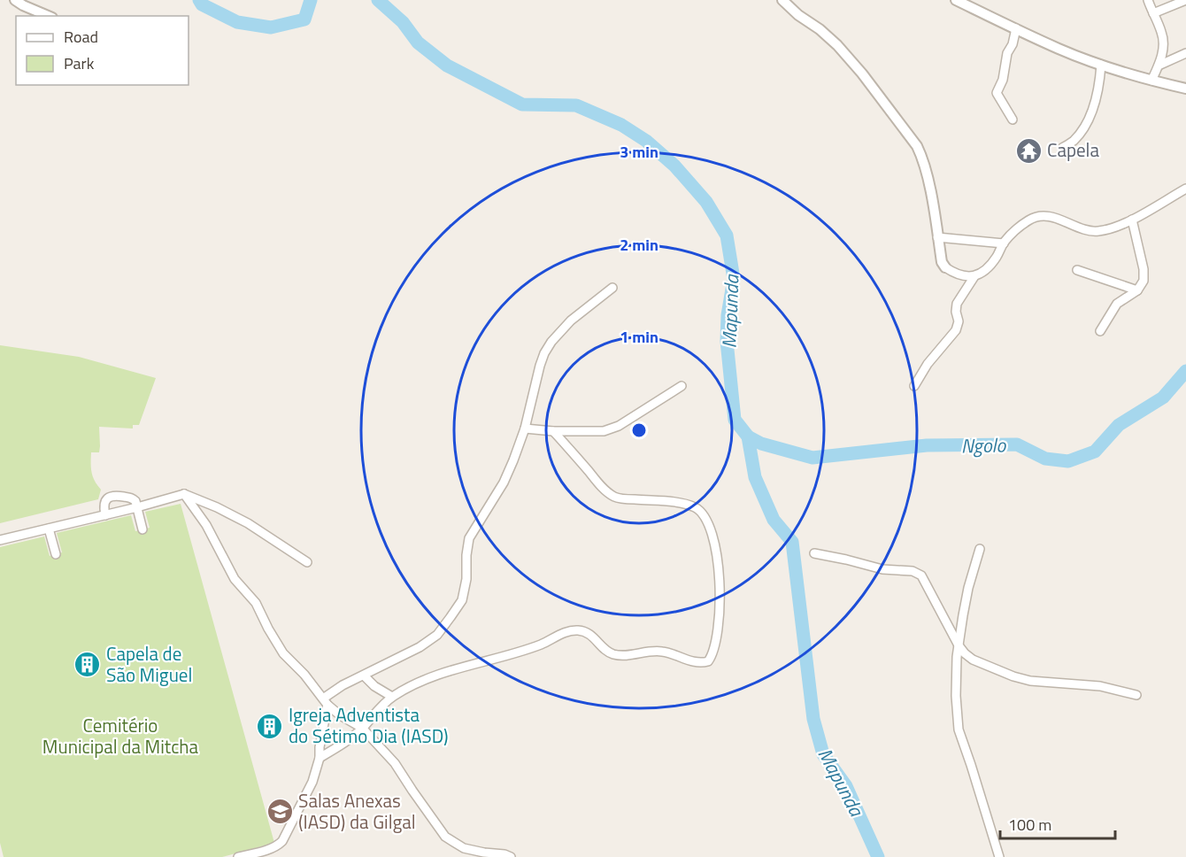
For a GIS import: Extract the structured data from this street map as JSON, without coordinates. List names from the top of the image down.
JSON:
{
  "water": ["Mapunda", "Ngolo"],
  "parks": ["Cemitério Municipal da Mitcha"],
  "places": {
    "temple": ["Capela"],
    "building": ["Capela de São Miguel", "Igreja Adventista do Sétimo Dia (IASD)"],
    "school or university": ["Salas Anexas (IASD) da Gilgal"]
  },
  "legend": ["Road", "Park"],
  "scale_bar": "100 m",
  "rings": ["3 min", "2 min", "1 min"]
}
